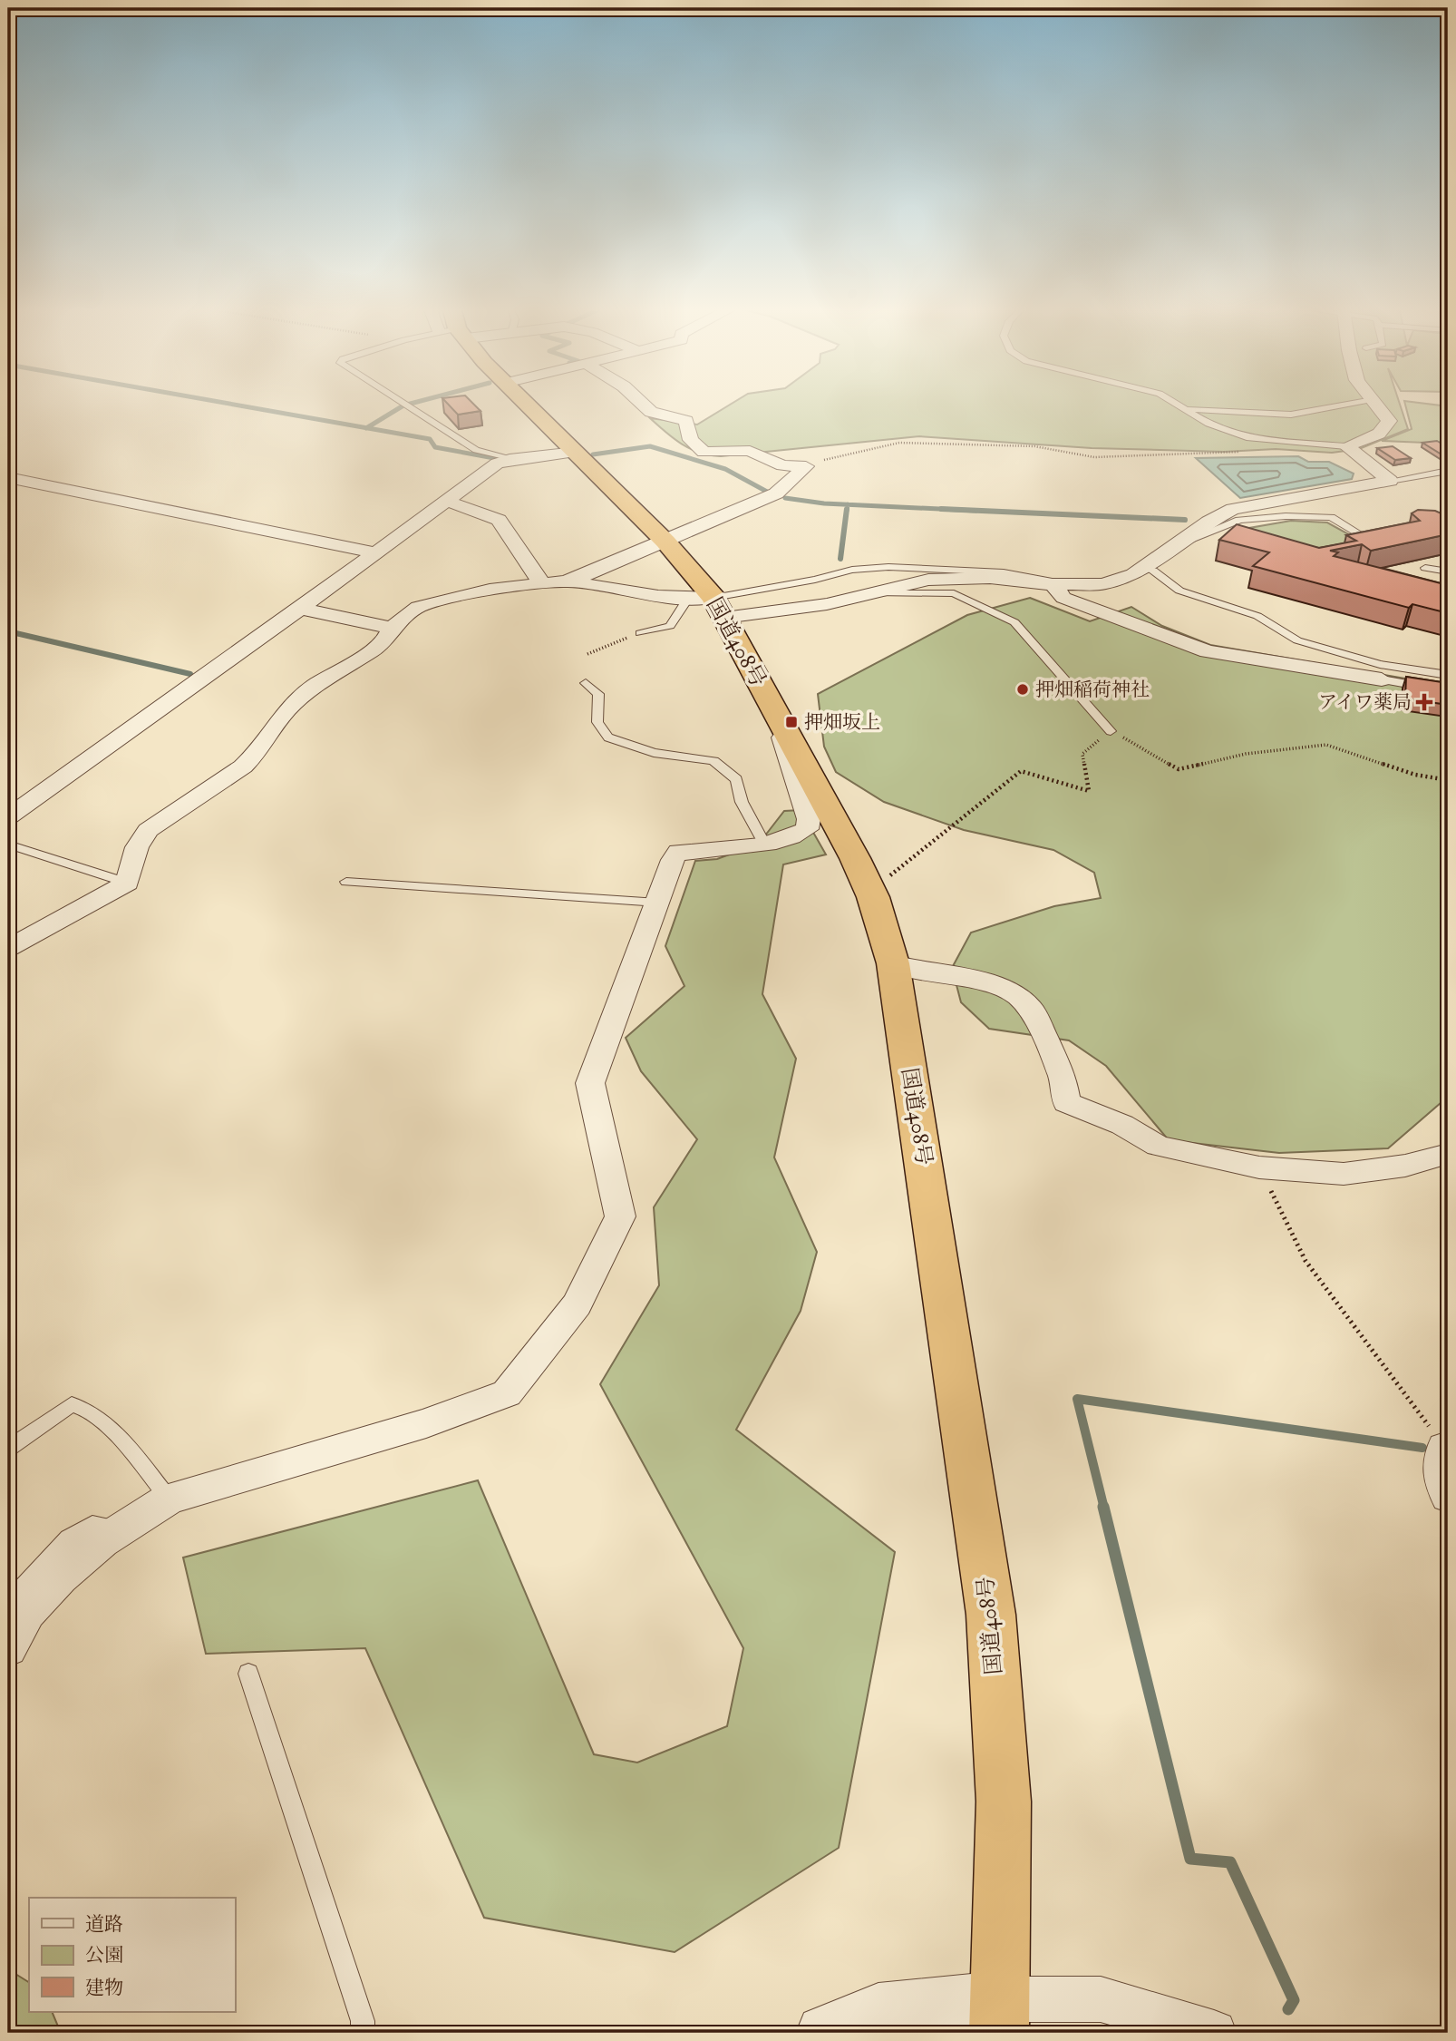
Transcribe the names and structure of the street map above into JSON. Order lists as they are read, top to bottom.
{
  "streets": {
    "highway": ["国道408号"]
  },
  "places": {
    "other": ["押畑稲荷神社"],
    "health": ["アイワ薬局"],
    "transit": ["押畑坂上"]
  },
  "legend": ["道路", "公園", "建物"]
}
